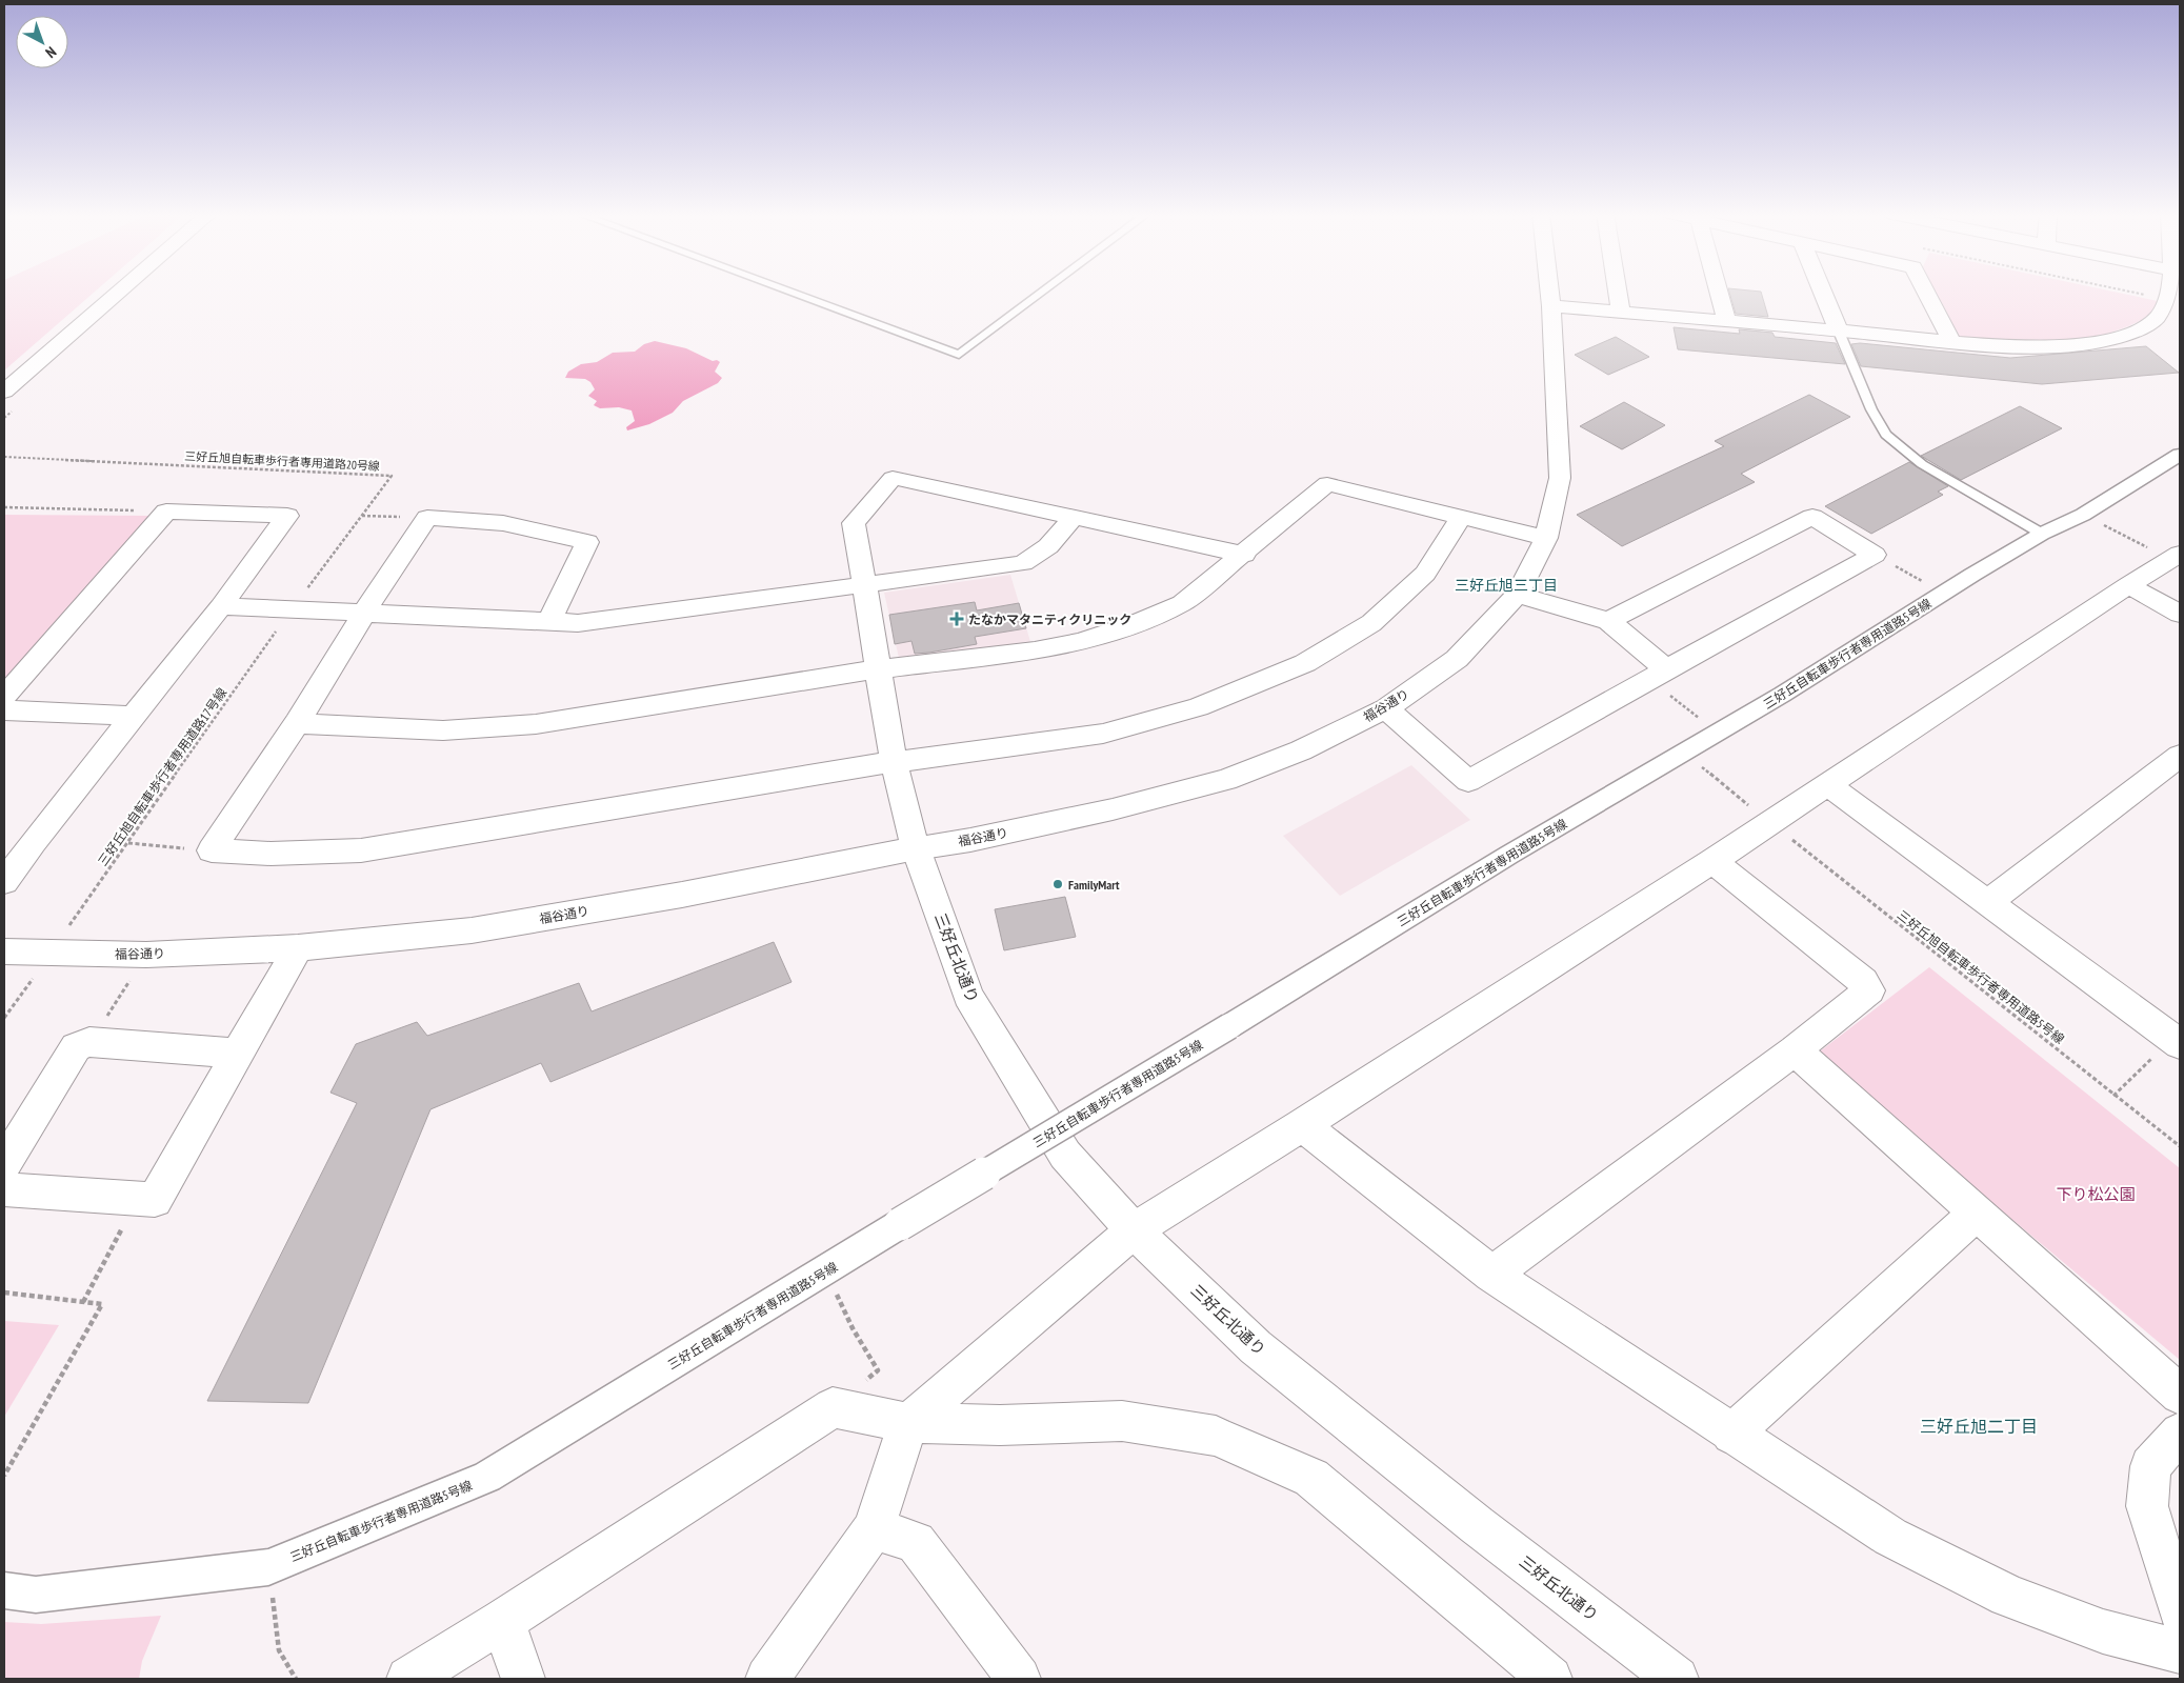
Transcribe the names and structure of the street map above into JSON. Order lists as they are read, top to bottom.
{
  "streets": {
    "street": ["三好丘自転車歩行者専用道路5号線", "福谷通り", "三好丘北通り"],
    "path": ["三好丘旭自転車歩行者専用道路20号線", "三好丘旭自転車歩行者専用道路17号線", "三好丘旭自転車歩行者専用道路5号線"]
  },
  "crossings": [
    ["三好丘旭自転車歩行者専用道路20号線", "三好丘旭自転車歩行者専用道路17号線"],
    ["三好丘自転車歩行者専用道路5号線", "三好丘旭自転車歩行者専用道路5号線"],
    ["福谷通り", "三好丘旭自転車歩行者専用道路17号線"],
    ["福谷通り", "三好丘北通り"]
  ],
  "districts": ["三好丘旭三丁目", "三好丘旭二丁目"],
  "parks": ["下り松公園"],
  "places": {
    "health": ["たなかマタニティクリニック"],
    "other": ["FamilyMart"]
  },
  "north": "bottom right"
}
